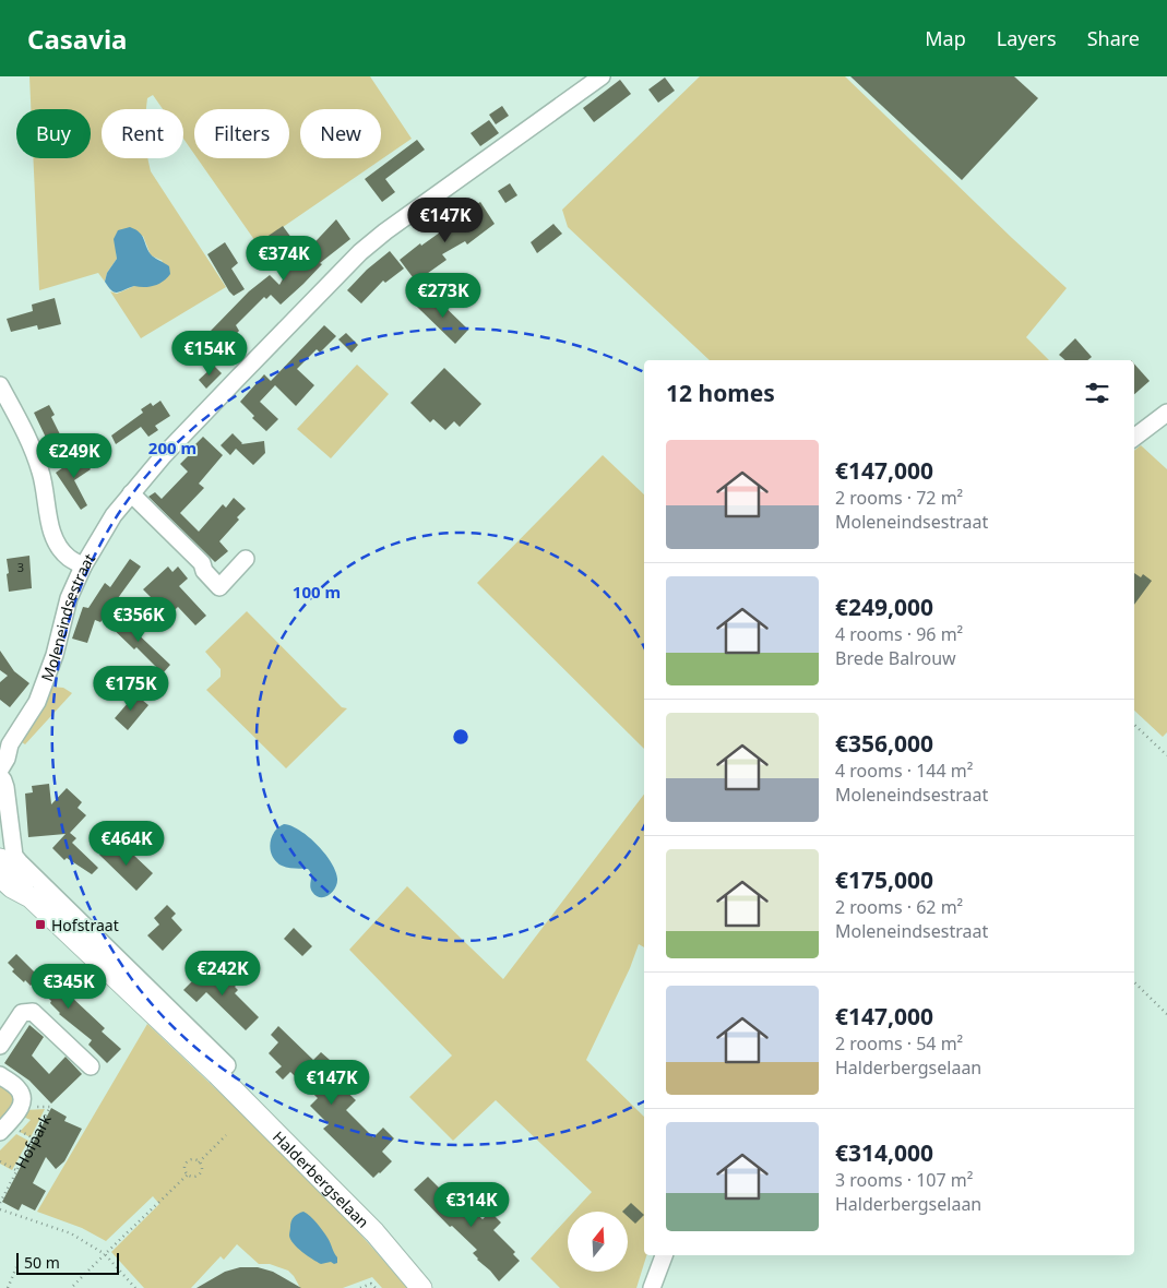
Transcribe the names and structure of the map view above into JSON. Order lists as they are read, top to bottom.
{
  "streets": {
    "main road": ["Halderbergselaan"],
    "street": ["Moleneindsestraat", "Hofpark"]
  },
  "places": {
    "transit": ["Hofstraat"]
  },
  "house_numbers": ["3"],
  "scale_bar": "50 m",
  "north": "top",
  "page": {
    "header": "Casavia",
    "nav": ["Map", "Layers", "Share"],
    "chip": [
      "Buy",
      "Rent",
      "Filters",
      "New"
    ],
    "price": [
      "€147K",
      "€374K",
      "€273K",
      "€154K",
      "€249K",
      "€356K",
      "€175K",
      "€464K",
      "€242K",
      "€345K",
      "€147K",
      "€314K"
    ],
    "heading": "12 homes",
    "list": [
      {
        "name": "€147,000",
        "note": "2 rooms · 72 m² · Moleneindsestraat"
      },
      {
        "name": "€249,000",
        "note": "4 rooms · 96 m² · Brede Balrouw"
      },
      {
        "name": "€356,000",
        "note": "4 rooms · 144 m² · Moleneindsestraat"
      },
      {
        "name": "€175,000",
        "note": "2 rooms · 62 m² · Moleneindsestraat"
      },
      {
        "name": "€147,000",
        "note": "2 rooms · 54 m² · Halderbergselaan"
      },
      {
        "name": "€314,000",
        "note": "3 rooms · 107 m² · Halderbergselaan"
      }
    ],
    "scale": "50 m"
  },
  "rings": ["200 m", "100 m"]
}
